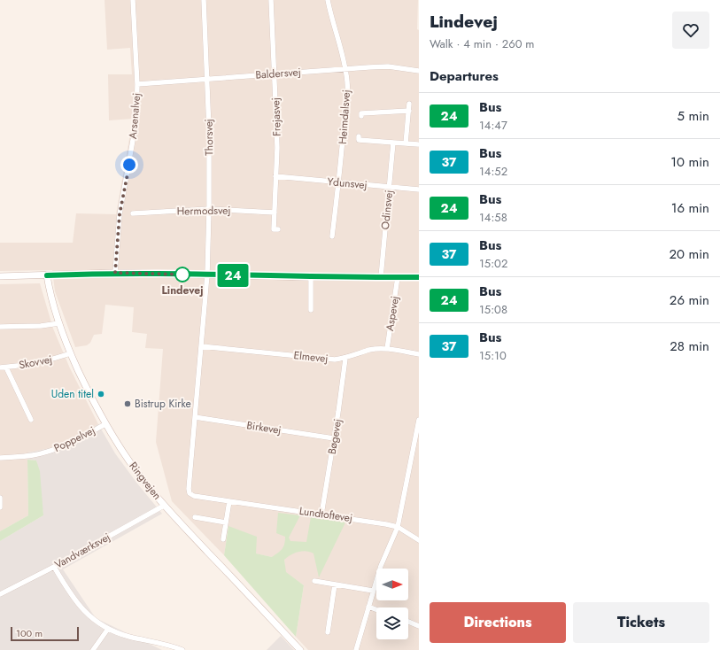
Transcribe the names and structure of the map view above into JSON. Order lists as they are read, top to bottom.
{
  "streets": {
    "main road": ["Ringvejen"],
    "street": [
      "Baldersvej",
      "Arsenalvej",
      "Frejasvej",
      "Heimdalsvej",
      "Thorsvej",
      "Ydunsvej",
      "Odinsvej",
      "Hermodsvej",
      "Aspevej",
      "Elmevej",
      "Skovvej",
      "Birkevej",
      "Bøgevej",
      "Poppelvej",
      "Lundtoftevej",
      "Vandværksvej"
    ]
  },
  "crossings": [
    ["Baldersvej", "Arsenalvej"],
    ["Baldersvej", "Frejasvej"],
    ["Baldersvej", "Heimdalsvej"],
    ["Baldersvej", "Thorsvej"],
    ["Frejasvej", "Ydunsvej"],
    ["Frejasvej", "Hermodsvej"],
    ["Heimdalsvej", "Ydunsvej"],
    ["Thorsvej", "Hermodsvej"],
    ["Ydunsvej", "Odinsvej"],
    ["Aspevej", "Elmevej"],
    ["Elmevej", "Bøgevej"],
    ["Skovvej", "Ringvejen"],
    ["Birkevej", "Bøgevej"],
    ["Birkevej", "Lundtoftevej"],
    ["Bøgevej", "Lundtoftevej"],
    ["Poppelvej", "Ringvejen"],
    ["Ringvejen", "Vandværksvej"]
  ],
  "places": ["Lindevej", "Uden titel", "Bistrup Kirke"],
  "lines": ["bus line 24"],
  "scale_bar": "100 m",
  "north": "right",
  "page": {
    "on_map": "24",
    "heading": [
      ["Lindevej", "Walk · 4 min · 260 m"],
      "Departures"
    ],
    "list": [
      {
        "mark": "24",
        "name": "Bus",
        "note": "14:47",
        "value": "5 min"
      },
      {
        "mark": "37",
        "name": "Bus",
        "note": "14:52",
        "value": "10 min"
      },
      {
        "mark": "24",
        "name": "Bus",
        "note": "14:58",
        "value": "16 min"
      },
      {
        "mark": "37",
        "name": "Bus",
        "note": "15:02",
        "value": "20 min"
      },
      {
        "mark": "24",
        "name": "Bus",
        "note": "15:08",
        "value": "26 min"
      },
      {
        "mark": "37",
        "name": "Bus",
        "note": "15:10",
        "value": "28 min"
      }
    ],
    "buttons": ["Directions", "Tickets"],
    "scale": "100 m"
  }
}
